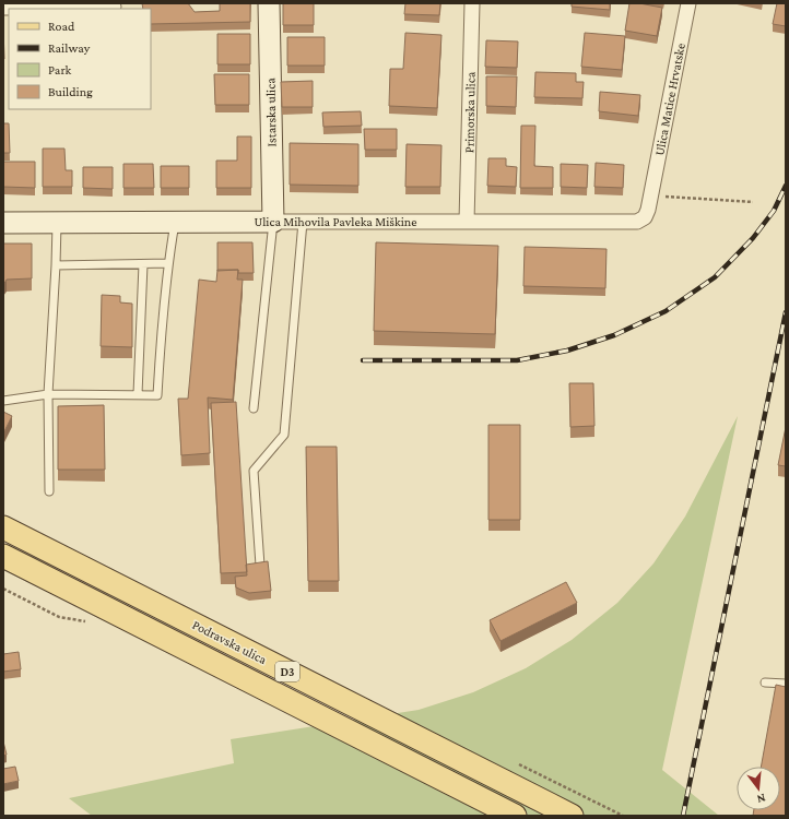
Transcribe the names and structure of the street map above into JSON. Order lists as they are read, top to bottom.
{
  "streets": {
    "main road": ["Podravska ulica", "D3"],
    "street": [
      "Ulica Matice Hrvatske",
      "Istarska ulica",
      "Primorska ulica",
      "Ulica Mihovila Pavleka Miškine"
    ]
  },
  "crossings": [
    ["Ulica Matice Hrvatske", "Ulica Mihovila Pavleka Miškine"],
    ["Istarska ulica", "Ulica Mihovila Pavleka Miškine"],
    ["Primorska ulica", "Ulica Mihovila Pavleka Miškine"]
  ],
  "legend": [
    "Road",
    "Railway",
    "Park",
    "Building"
  ],
  "north": "bottom"
}
